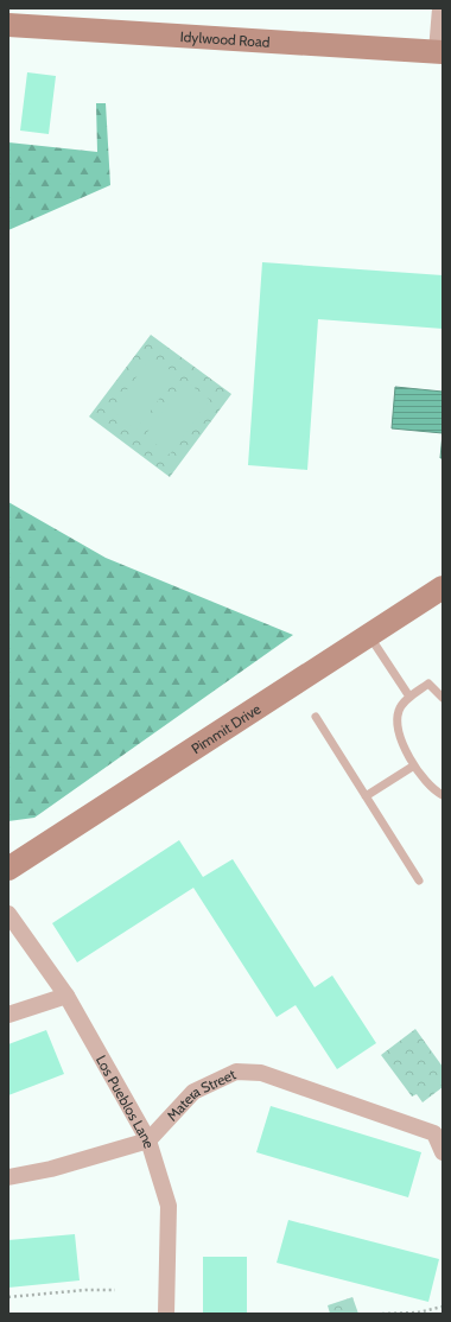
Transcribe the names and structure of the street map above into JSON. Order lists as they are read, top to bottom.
{
  "streets": {
    "street": [
      "Idylwood Road",
      "Pimmit Drive",
      "Matera Street",
      "Los Pueblos Lane"
    ]
  },
  "crossings": [
    ["Matera Street", "Los Pueblos Lane"]
  ]
}
